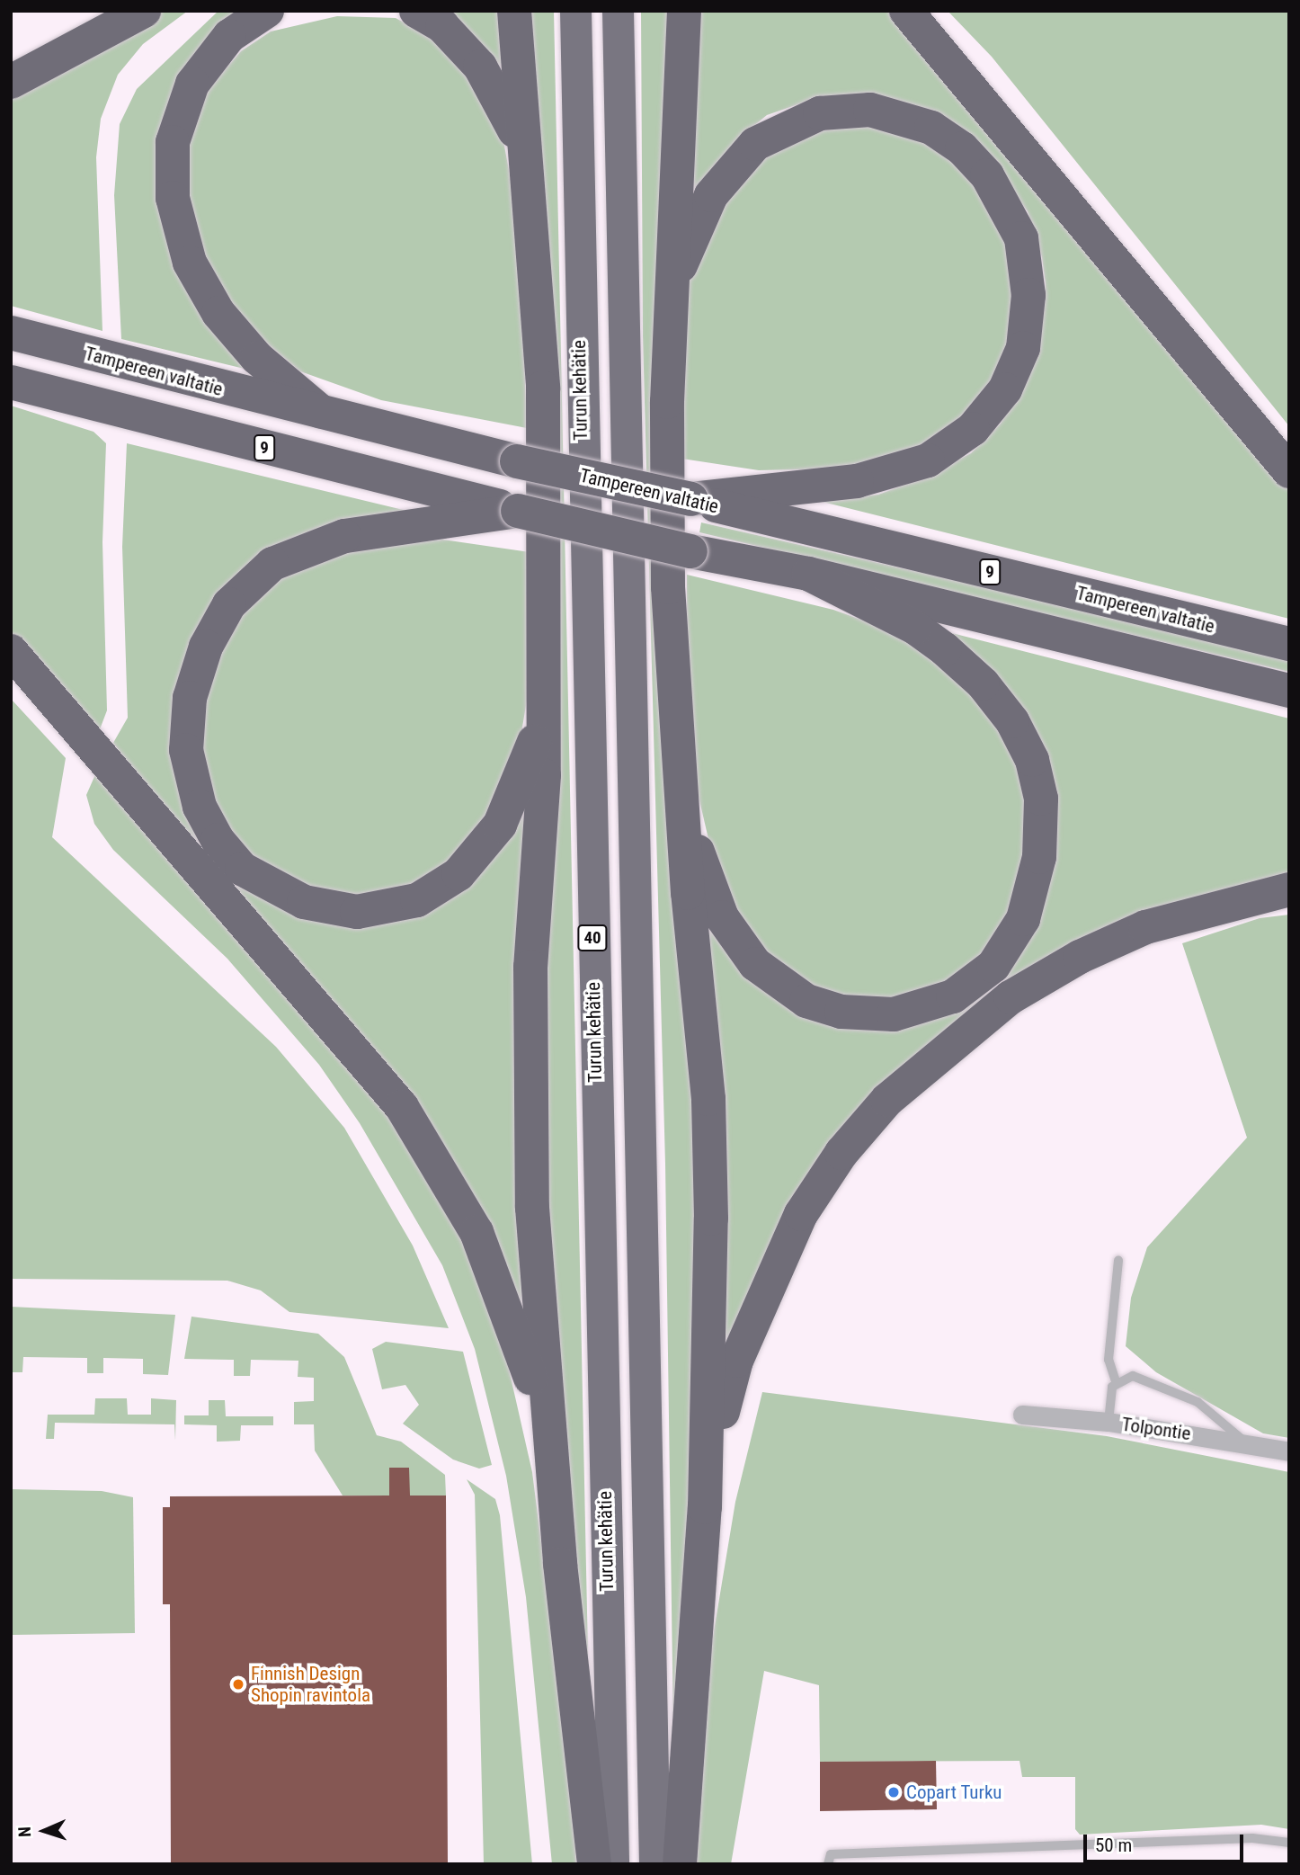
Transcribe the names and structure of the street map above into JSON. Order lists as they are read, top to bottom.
{
  "streets": {
    "highway": [
      "Tampereen valtatie",
      "Turun kehätie",
      "9",
      "40"
    ],
    "street": ["Tolpontie"]
  },
  "places": ["Finnish Design Shopin ravintola", "Copart Turku"],
  "scale_bar": "50 m",
  "north": "left"
}
